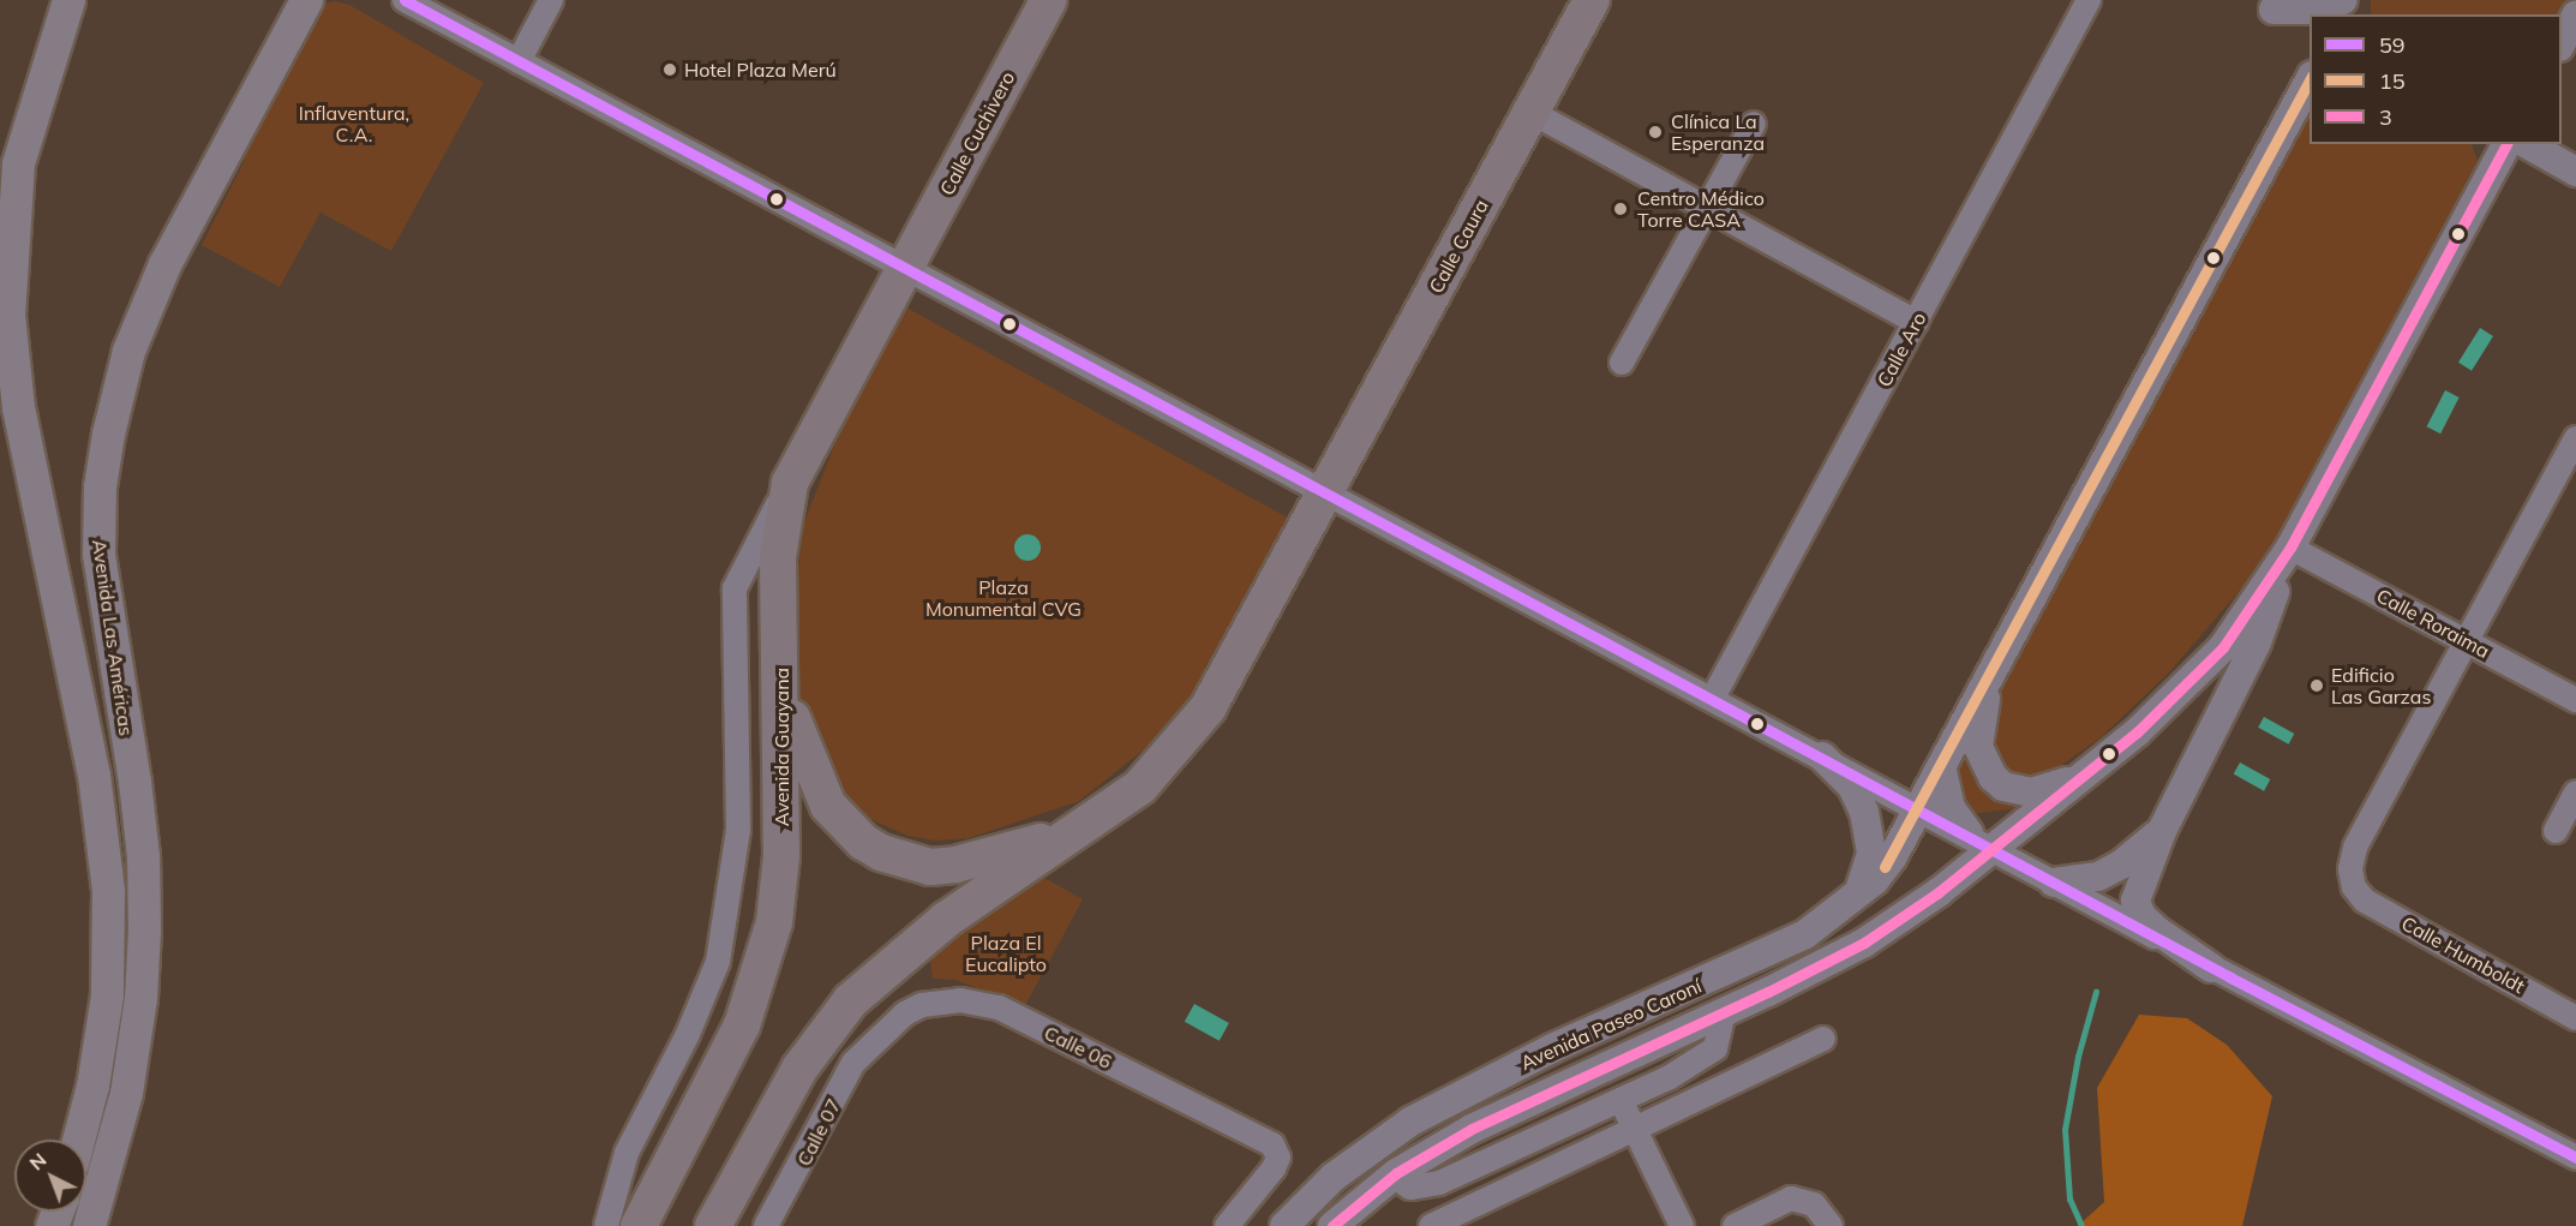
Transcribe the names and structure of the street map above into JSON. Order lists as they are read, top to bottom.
{
  "streets": {
    "main road": [
      "Calle Cuchivero",
      "Calle Caura",
      "Avenida Las Américas",
      "Avenida Guayana"
    ],
    "street": [
      "Calle Aro",
      "Calle Roraima",
      "Calle Humboldt",
      "Avenida Paseo Caroní",
      "Calle 06",
      "Calle 07"
    ]
  },
  "crossings": [
    ["Calle Cuchivero", "Avenida Guayana"],
    ["Calle Roraima", "Calle Humboldt"],
    ["Calle Roraima", "Avenida Paseo Caroní"],
    ["Calle 06", "Calle 07"]
  ],
  "parks": ["Inflaventura, C.A.", "Plaza Monumental CVG", "Plaza El Eucalipto"],
  "places": [
    "Hotel Plaza Merú",
    "Clínica La Esperanza",
    "Centro Médico Torre CASA",
    "Edificio Las Garzas"
  ],
  "lines": ["transit line 59", "transit line 15", "transit line 3"],
  "legend": ["59", "15", "3"],
  "north": "top left"
}
